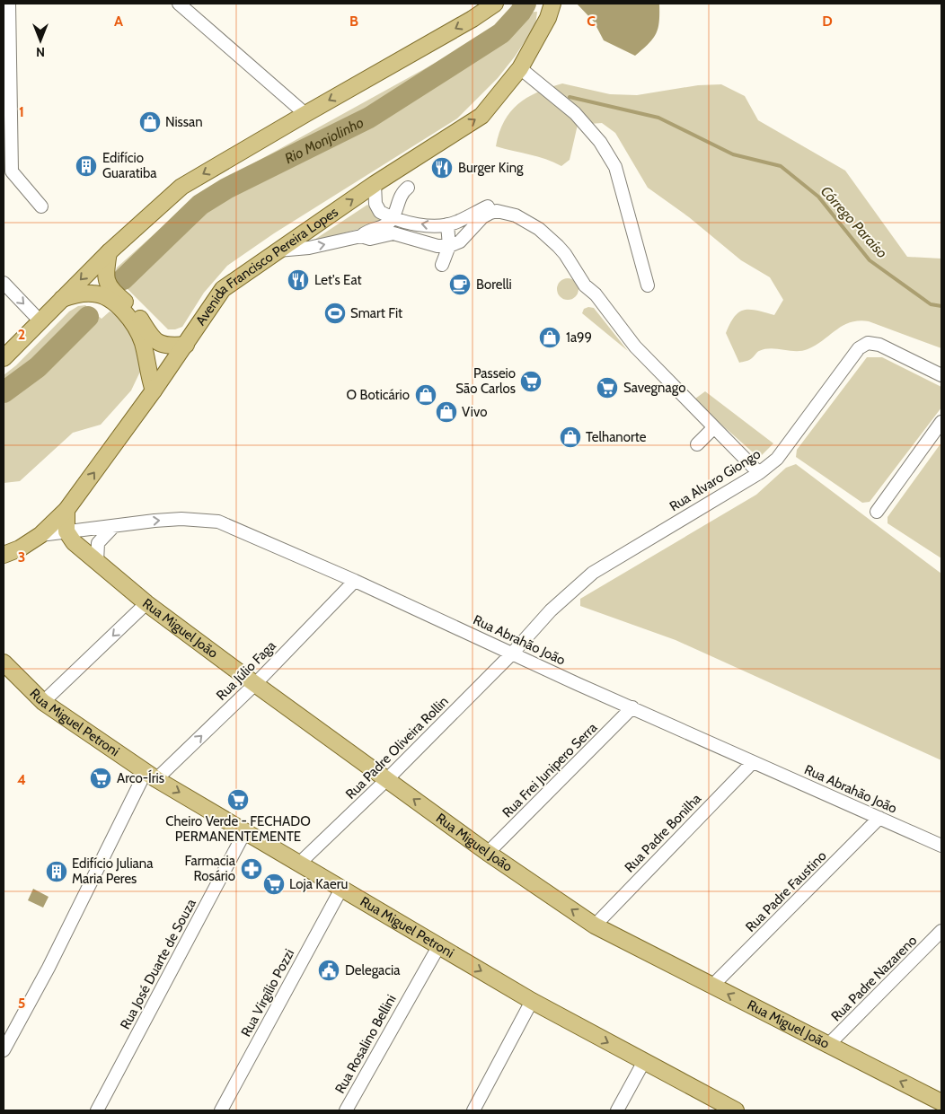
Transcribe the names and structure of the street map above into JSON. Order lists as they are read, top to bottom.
{
  "streets": {
    "main road": ["Avenida Francisco Pereira Lopes", "Rua Miguel João", "Rua Miguel Petroni"],
    "street": [
      "Rua Alvaro Giongo",
      "Rua Abrahão João",
      "Rua Júlio Faga",
      "Rua Padre Oliveira Rollin",
      "Rua Frei Junipero Serra",
      "Rua Padre Bonilha",
      "Rua Padre Faustino",
      "Rua José Duarte de Souza",
      "Rua Padre Nazareno",
      "Rua Virgílio Pozzi",
      "Rua Rosalino Bellini"
    ]
  },
  "crossings": [
    ["Avenida Francisco Pereira Lopes", "Rua Abrahão João"],
    ["Rua Alvaro Giongo", "Rua Abrahão João"],
    ["Rua Alvaro Giongo", "Rua Padre Oliveira Rollin"],
    ["Rua Miguel João", "Rua Abrahão João"],
    ["Rua Miguel João", "Rua Júlio Faga"],
    ["Rua Miguel João", "Rua Padre Oliveira Rollin"],
    ["Rua Miguel João", "Rua Frei Junipero Serra"],
    ["Rua Miguel João", "Rua Padre Bonilha"],
    ["Rua Miguel João", "Rua Padre Faustino"],
    ["Rua Miguel João", "Rua Padre Nazareno"],
    ["Rua Abrahão João", "Rua Júlio Faga"],
    ["Rua Abrahão João", "Rua Padre Oliveira Rollin"],
    ["Rua Abrahão João", "Rua Frei Junipero Serra"],
    ["Rua Abrahão João", "Rua Padre Bonilha"],
    ["Rua Abrahão João", "Rua Padre Faustino"],
    ["Rua Júlio Faga", "Rua Miguel Petroni"],
    ["Rua Miguel Petroni", "Rua Padre Oliveira Rollin"],
    ["Rua Miguel Petroni", "Rua José Duarte de Souza"],
    ["Rua Miguel Petroni", "Rua Virgílio Pozzi"],
    ["Rua Miguel Petroni", "Rua Rosalino Bellini"]
  ],
  "one_way": ["Rua Miguel João", "Rua Miguel Petroni"],
  "water": ["Rio Monjolinho", "Córrego Paraíso"],
  "places": {
    "shop": [
      "Nissan",
      "1a99",
      "O Boticário",
      "Vivo",
      "Telhanorte"
    ],
    "building": ["Edifício Guaratiba", "Edifício Juliana Maria Peres"],
    "restaurant": ["Burger King", "Let's Eat"],
    "cafe": ["Borelli"],
    "sports": ["Smart Fit"],
    "supermarket": [
      "Passeio São Carlos",
      "Savegnago",
      "Arco-Íris",
      "Cheiro Verde - FECHADO PERMANENTEMENTE",
      "Loja Kaeru"
    ],
    "pharmacy": ["Farmacia Rosário"],
    "public building": ["Delegacia"]
  },
  "north": "bottom",
  "grid": {
    "columns": [
      "A",
      "B",
      "C",
      "D"
    ],
    "rows": [
      "1",
      "2",
      "3",
      "4",
      "5"
    ]
  }
}
